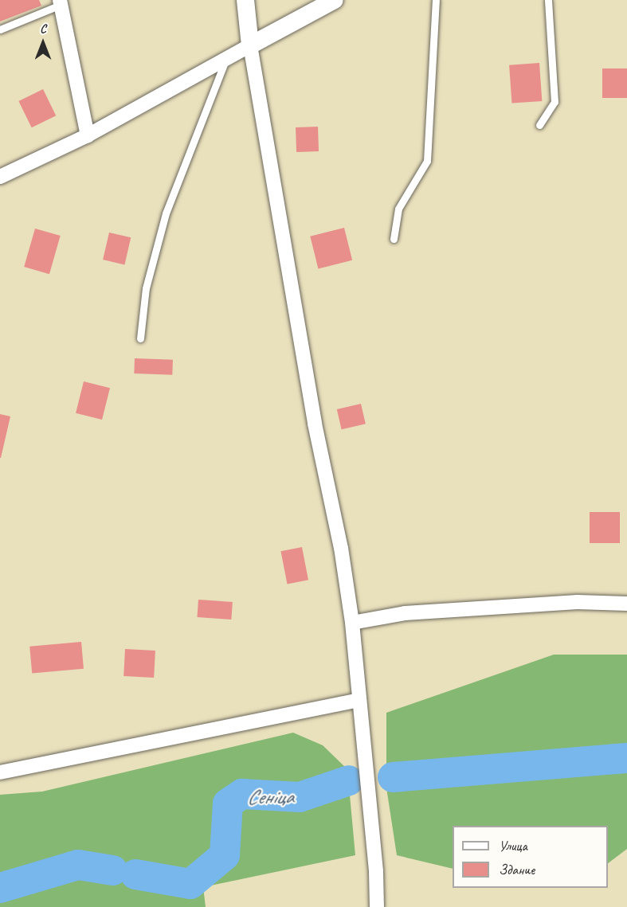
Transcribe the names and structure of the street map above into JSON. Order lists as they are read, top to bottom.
{
  "water": ["Сеніца"],
  "legend": ["Улица", "Здание"],
  "north": "top"
}
